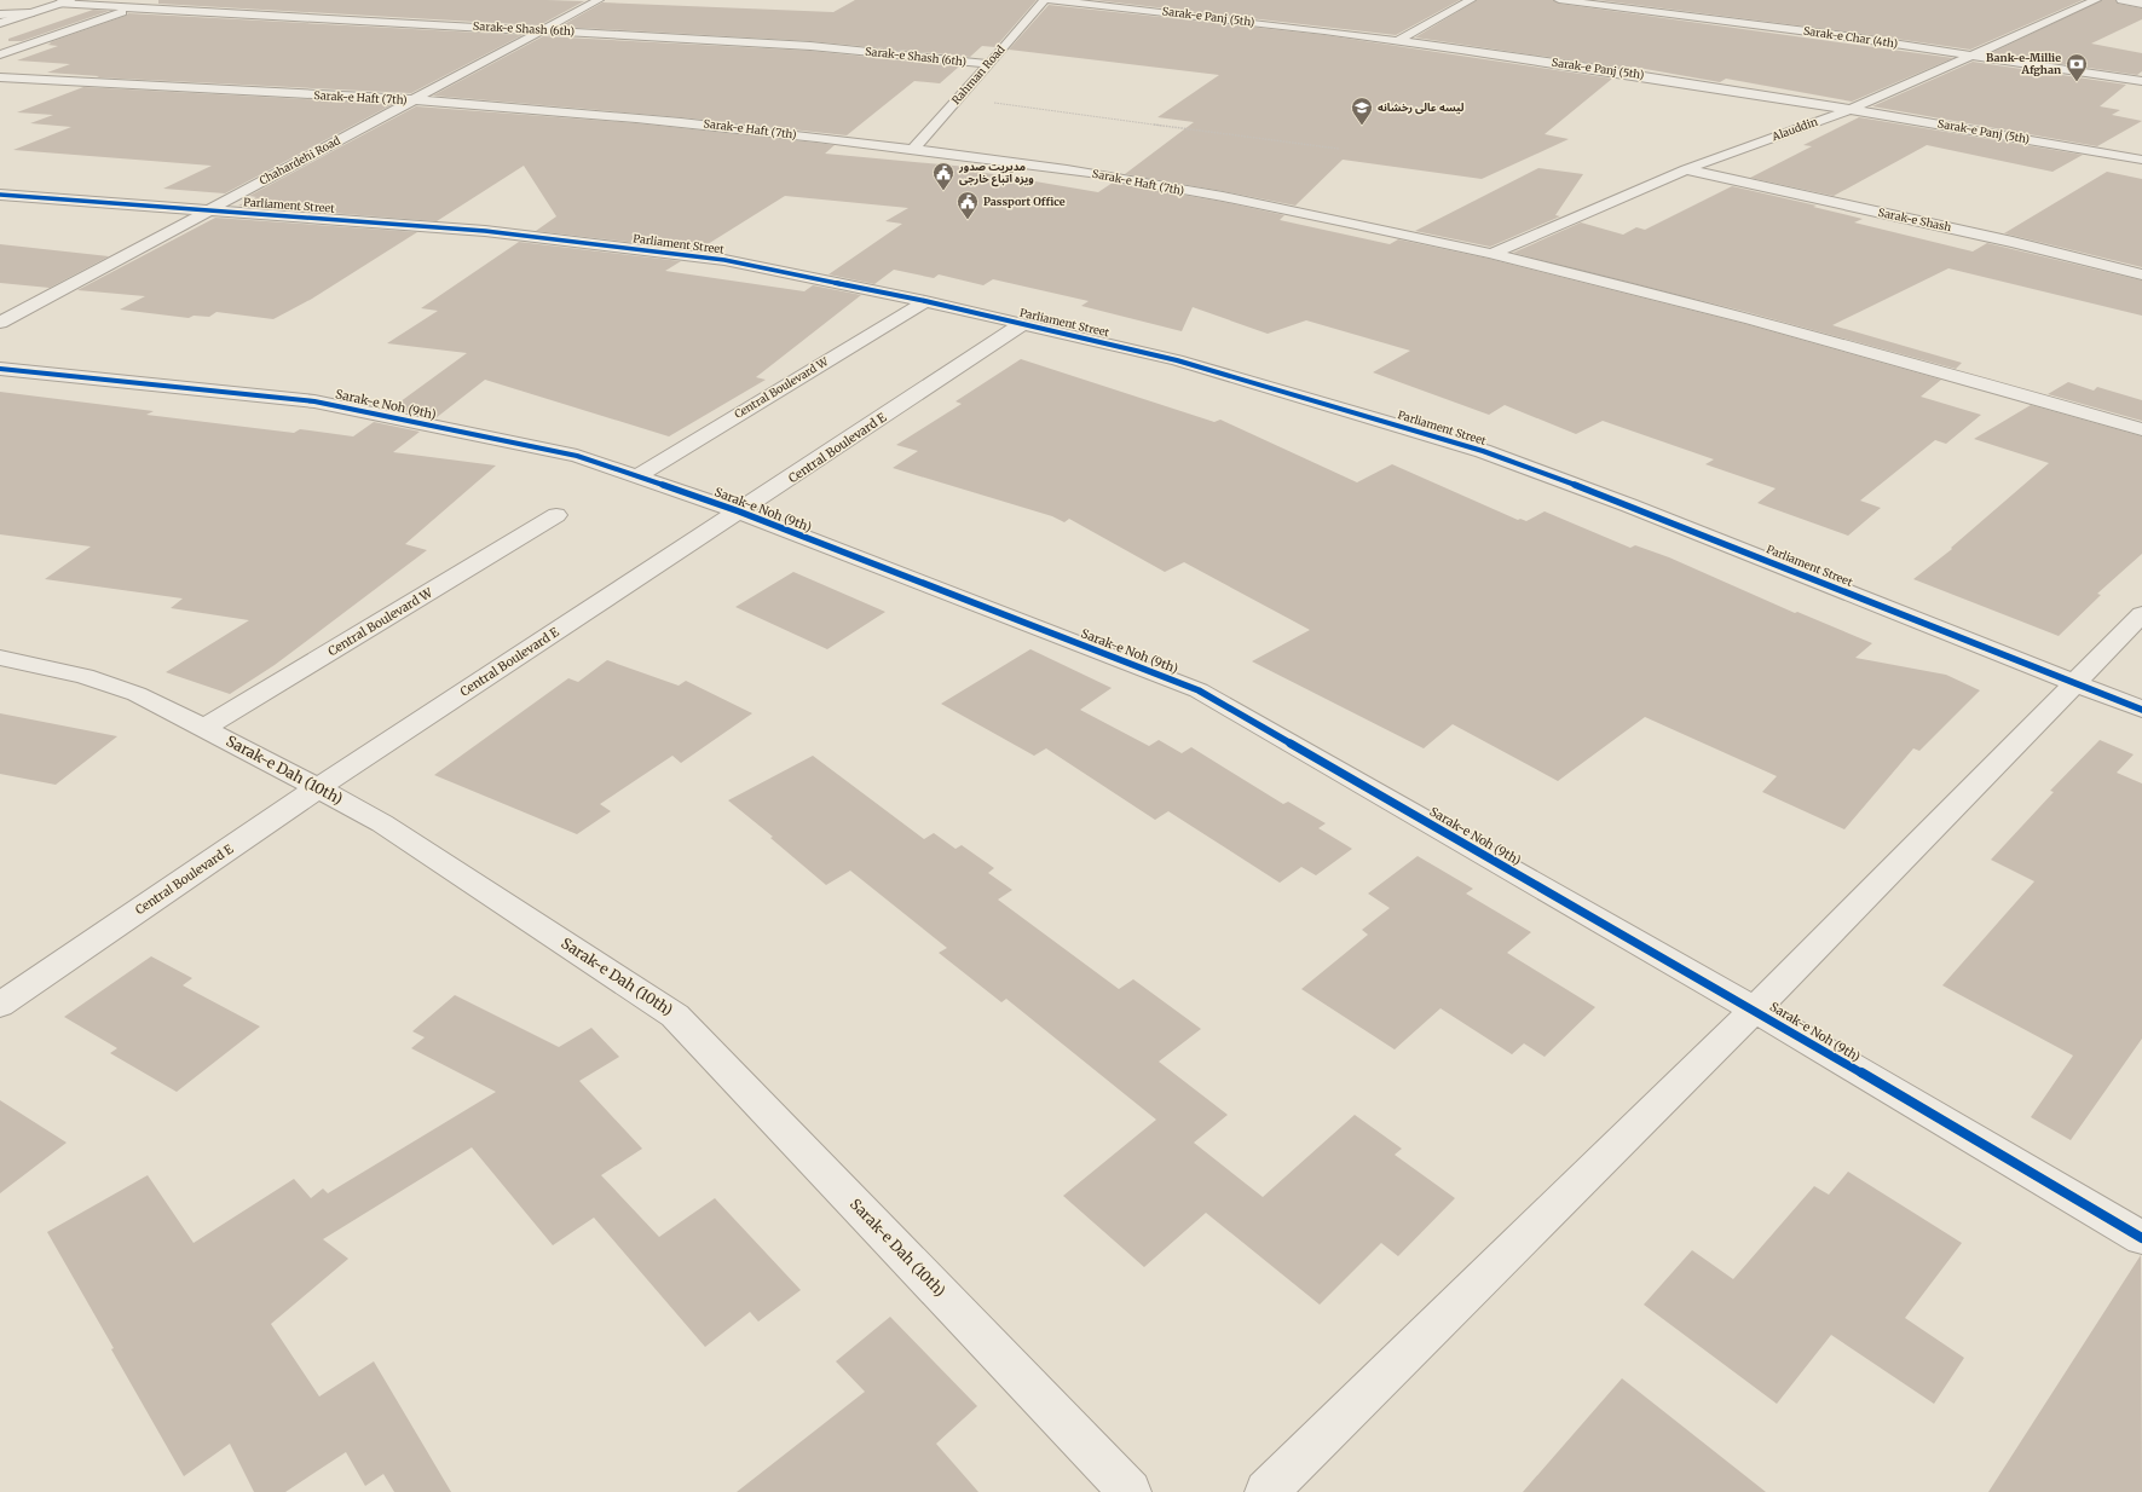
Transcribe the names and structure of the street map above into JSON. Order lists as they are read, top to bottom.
{
  "streets": {
    "street": [
      "Sarak-e Panj (5th)",
      "Sarak-e Shash (6th)",
      "Sarak-e Char (4th)",
      "Rahman Road",
      "Sarak-e Haft (7th)",
      "Alauddin",
      "Chahardehi Road",
      "Parliament Street",
      "Sarak-e Shash",
      "Central Boulevard W",
      "Sarak-e Noh (9th)",
      "Central Boulevard E",
      "Sarak-e Dah (10th)"
    ]
  },
  "crossings": [
    ["Sarak-e Panj (5th)", "Alauddin"],
    ["Sarak-e Shash (6th)", "Rahman Road"],
    ["Sarak-e Shash (6th)", "Chahardehi Road"],
    ["Sarak-e Char (4th)", "Alauddin"],
    ["Rahman Road", "Sarak-e Haft (7th)"],
    ["Sarak-e Haft (7th)", "Alauddin"],
    ["Sarak-e Haft (7th)", "Chahardehi Road"],
    ["Alauddin", "Sarak-e Shash"],
    ["Chahardehi Road", "Parliament Street"],
    ["Parliament Street", "Central Boulevard W"],
    ["Parliament Street", "Central Boulevard E"],
    ["Central Boulevard W", "Sarak-e Noh (9th)"],
    ["Central Boulevard W", "Sarak-e Dah (10th)"],
    ["Sarak-e Noh (9th)", "Central Boulevard E"],
    ["Central Boulevard E", "Sarak-e Dah (10th)"]
  ],
  "places": {
    "bank": ["Bank-e-Millie Afghan"],
    "school or university": ["لیسه عالی رخشانه"],
    "public building": ["مدیریت صدور ویزه اتباع خارجی", "Passport Office"]
  }
}
